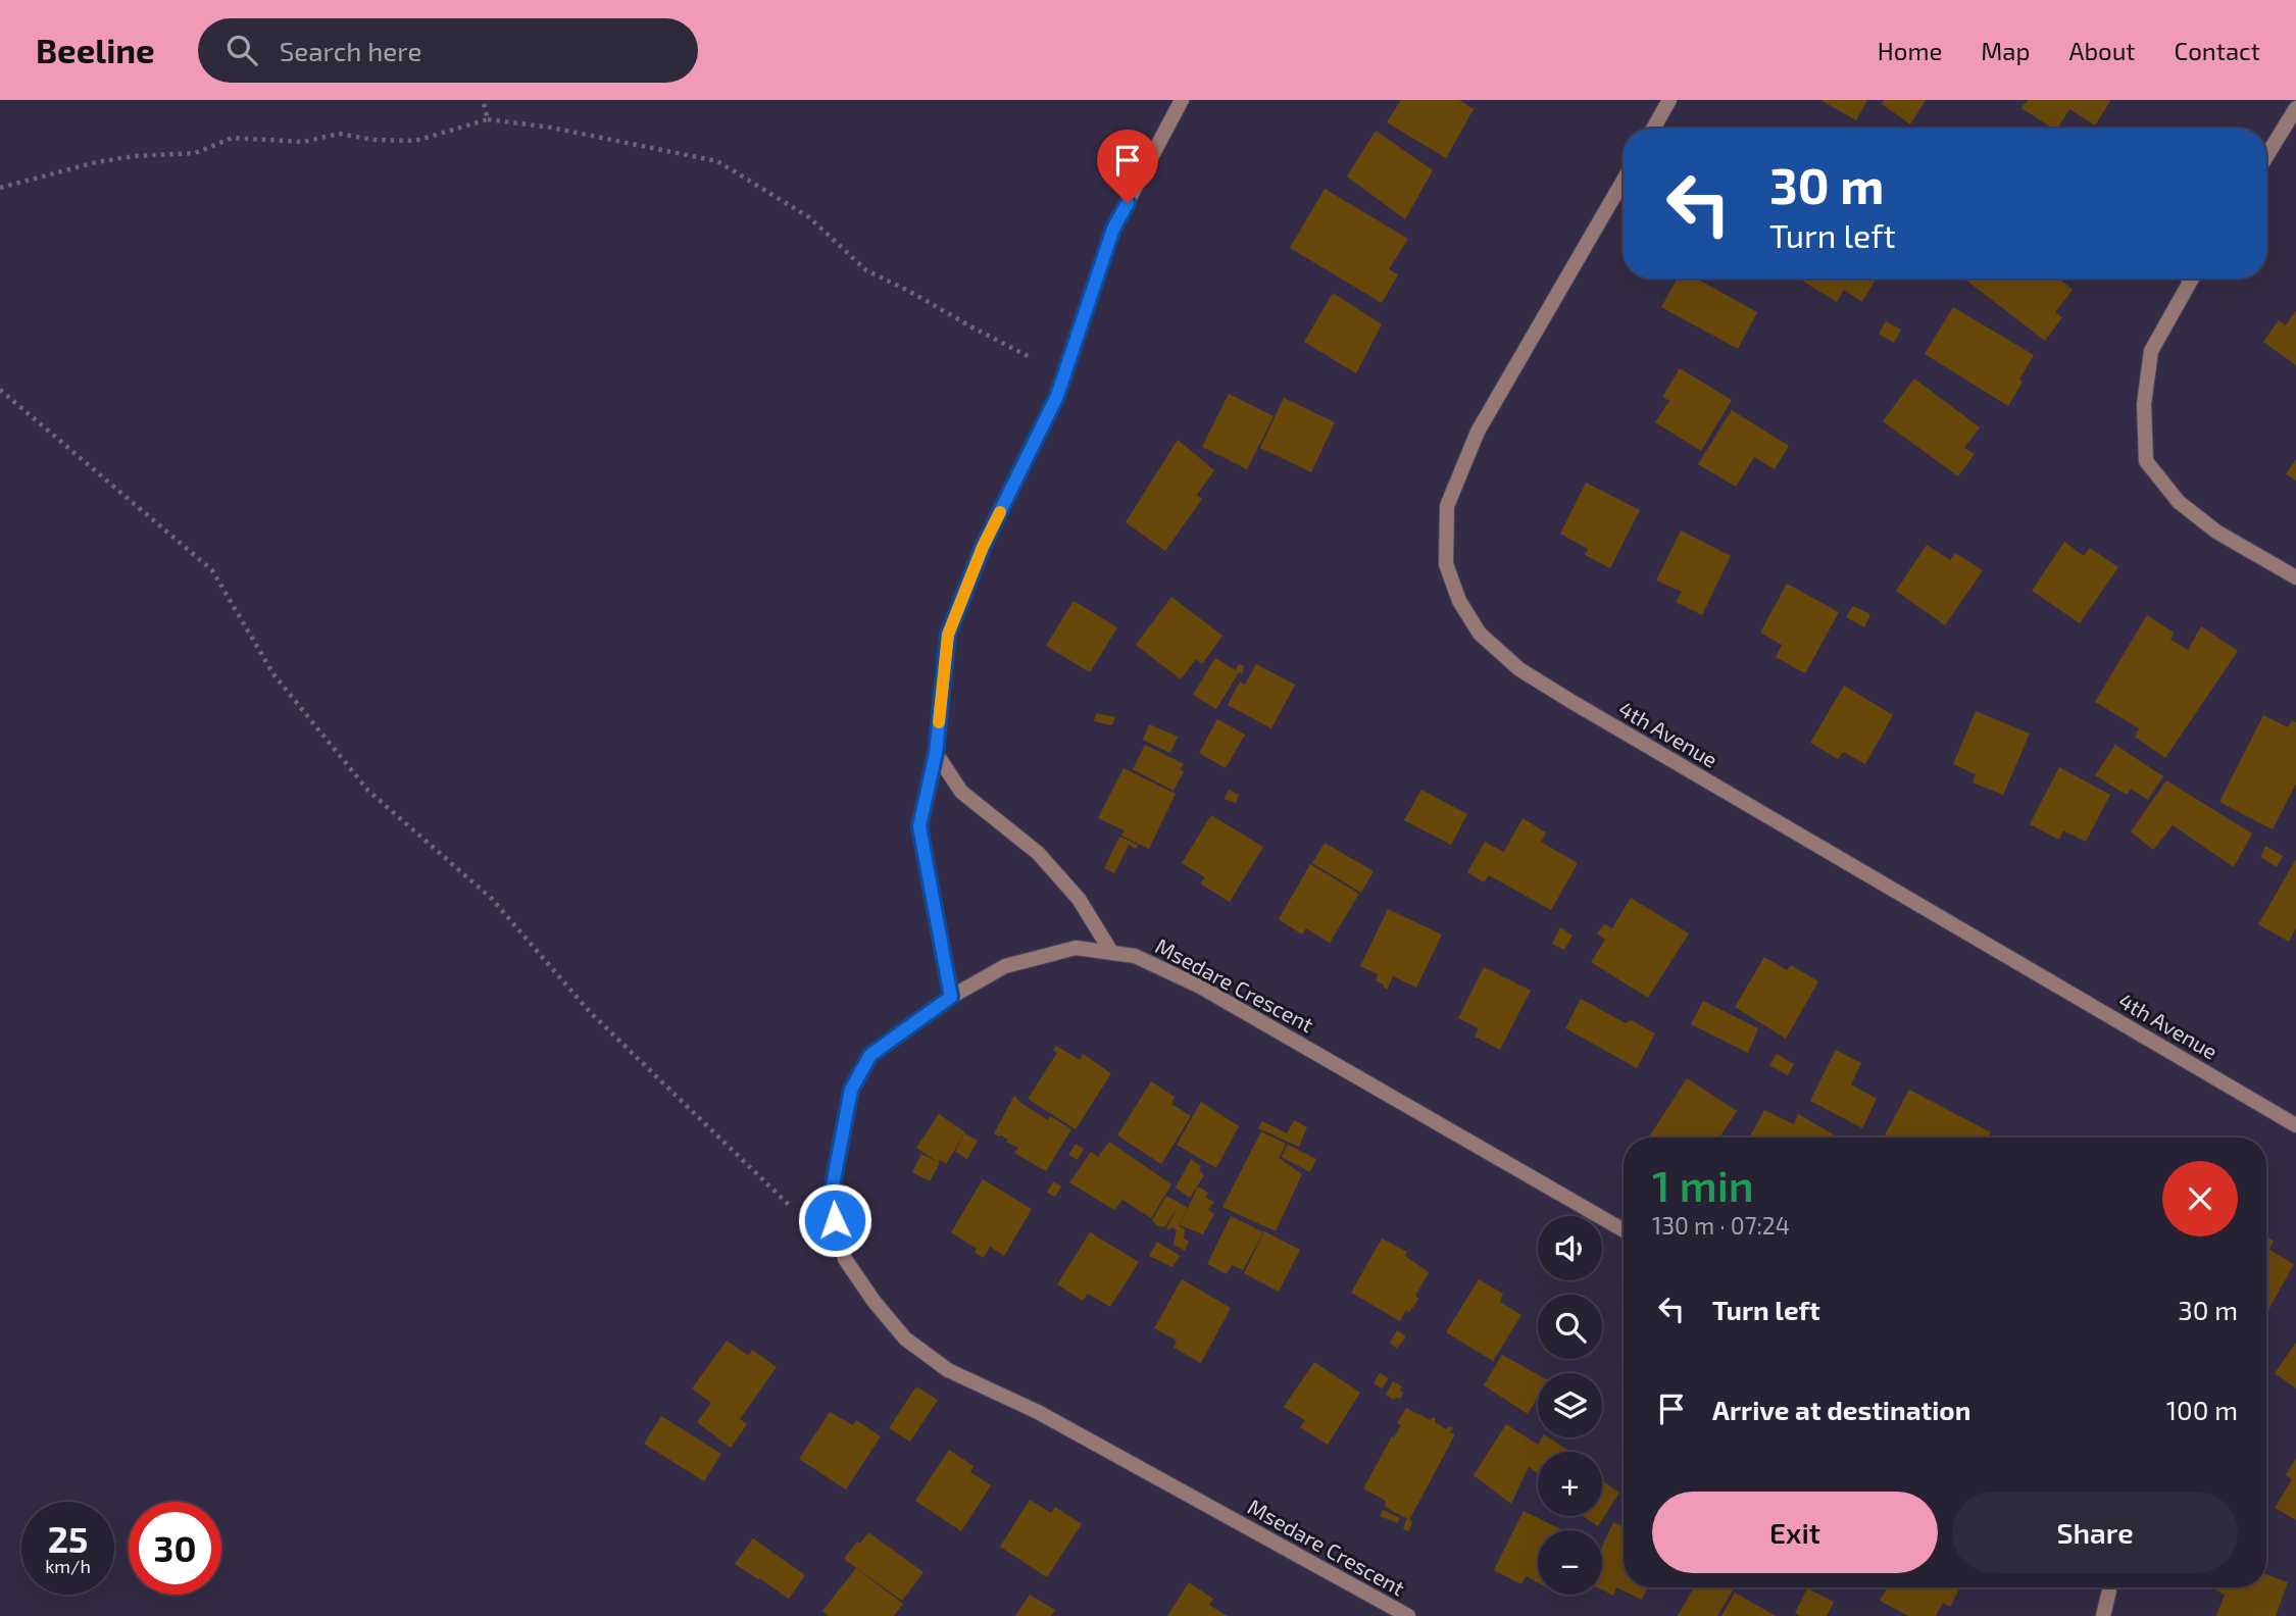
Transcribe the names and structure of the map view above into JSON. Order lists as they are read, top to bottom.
{
  "streets": {
    "street": ["4th Avenue", "Msedare Crescent"]
  },
  "page": {
    "header": "Beeline",
    "search": "Search here",
    "nav": [
      "Home",
      "Map",
      "About",
      "Contact"
    ],
    "turn": ["30 m", "Turn left"],
    "heading": ["1 min", "130 m · 07:24"],
    "map_buttons": ["+", "−"],
    "list": [
      {
        "name": "Turn left",
        "value": "30 m"
      },
      {
        "name": "Arrive at destination",
        "value": "100 m"
      }
    ],
    "buttons": ["Exit", "Share"],
    "speed": "25 km/h",
    "limit": "30"
  }
}
